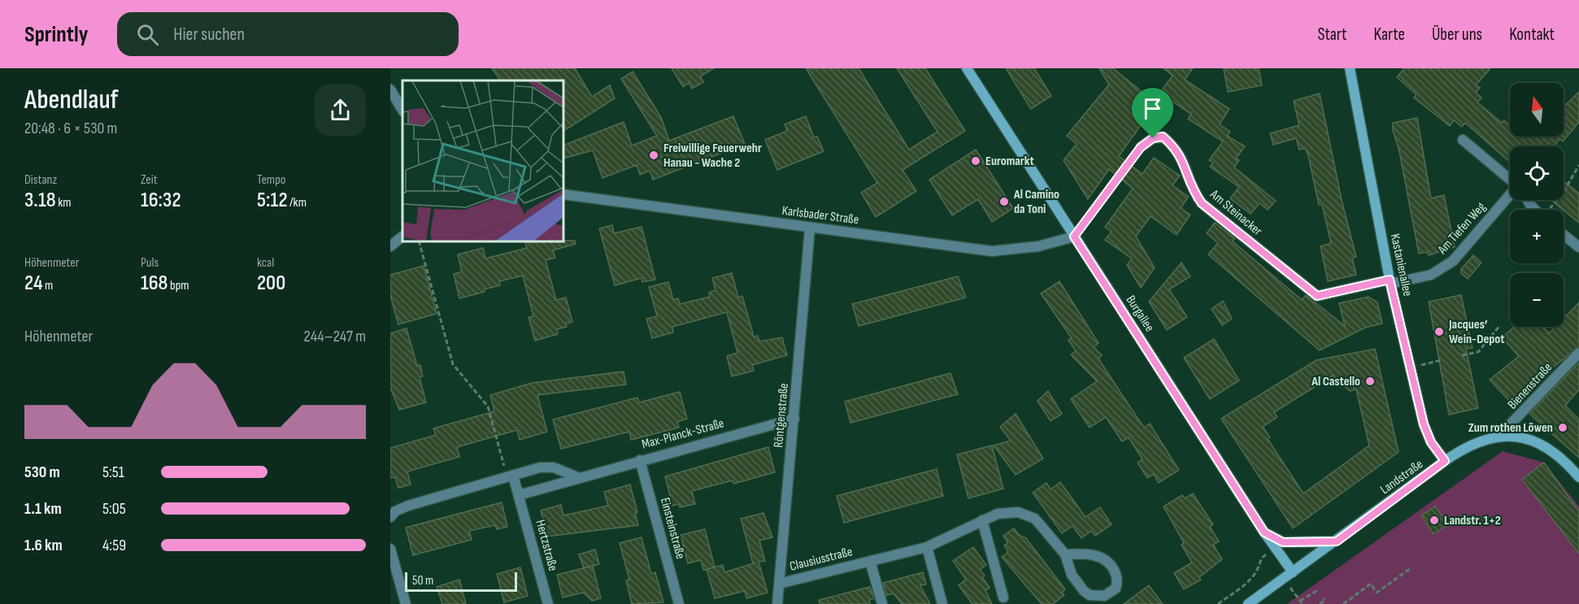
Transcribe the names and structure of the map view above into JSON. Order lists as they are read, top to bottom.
{
  "streets": {
    "street": [
      "Am Steinacker",
      "Karlsbader Straße",
      "Am Tiefen Weg",
      "Kastanienallee",
      "Burgallee",
      "Bienenstraße",
      "Röntgenstraße",
      "Max-Planck-Straße",
      "Landstraße",
      "Einsteinstraße",
      "Hertzstraße",
      "Clausiusstraße"
    ]
  },
  "crossings": [
    ["Am Steinacker", "Am Tiefen Weg"],
    ["Am Steinacker", "Kastanienallee"],
    ["Karlsbader Straße", "Burgallee"],
    ["Karlsbader Straße", "Röntgenstraße"],
    ["Am Tiefen Weg", "Kastanienallee"],
    ["Kastanienallee", "Landstraße"],
    ["Burgallee", "Landstraße"],
    ["Bienenstraße", "Landstraße"],
    ["Röntgenstraße", "Max-Planck-Straße"],
    ["Röntgenstraße", "Clausiusstraße"],
    ["Max-Planck-Straße", "Einsteinstraße"],
    ["Max-Planck-Straße", "Hertzstraße"]
  ],
  "places": [
    "Freiwillige Feuerwehr Hanau - Wache 2",
    "Euromarkt",
    "Al Camino da Toni",
    "Jacques’ Wein-Depot",
    "Al Castello",
    "Zum rothen Löwen",
    "Landstr. 1+2"
  ],
  "scale_bar": "50 m",
  "north": "top",
  "page": {
    "header": "Sprintly",
    "search": "Hier suchen",
    "nav": [
      "Start",
      "Karte",
      "Über uns",
      "Kontakt"
    ],
    "heading": ["Abendlauf", "20:48 · 6 × 530 m"],
    "map_buttons": ["+", "−"],
    "stats": [
      ["Distanz", "3.18 km"],
      ["Zeit", "16:32"],
      ["Tempo", "5:12 /km"],
      ["Höhenmeter", "24 m"],
      ["Puls", "168 bpm"],
      ["kcal", "200"]
    ],
    "chart": ["Höhenmeter", "244–247 m"],
    "list": [
      {
        "name": "530 m",
        "note": "5:51"
      },
      {
        "name": "1.1 km",
        "note": "5:05"
      },
      {
        "name": "1.6 km",
        "note": "4:59"
      }
    ],
    "scale": "50 m"
  }
}
